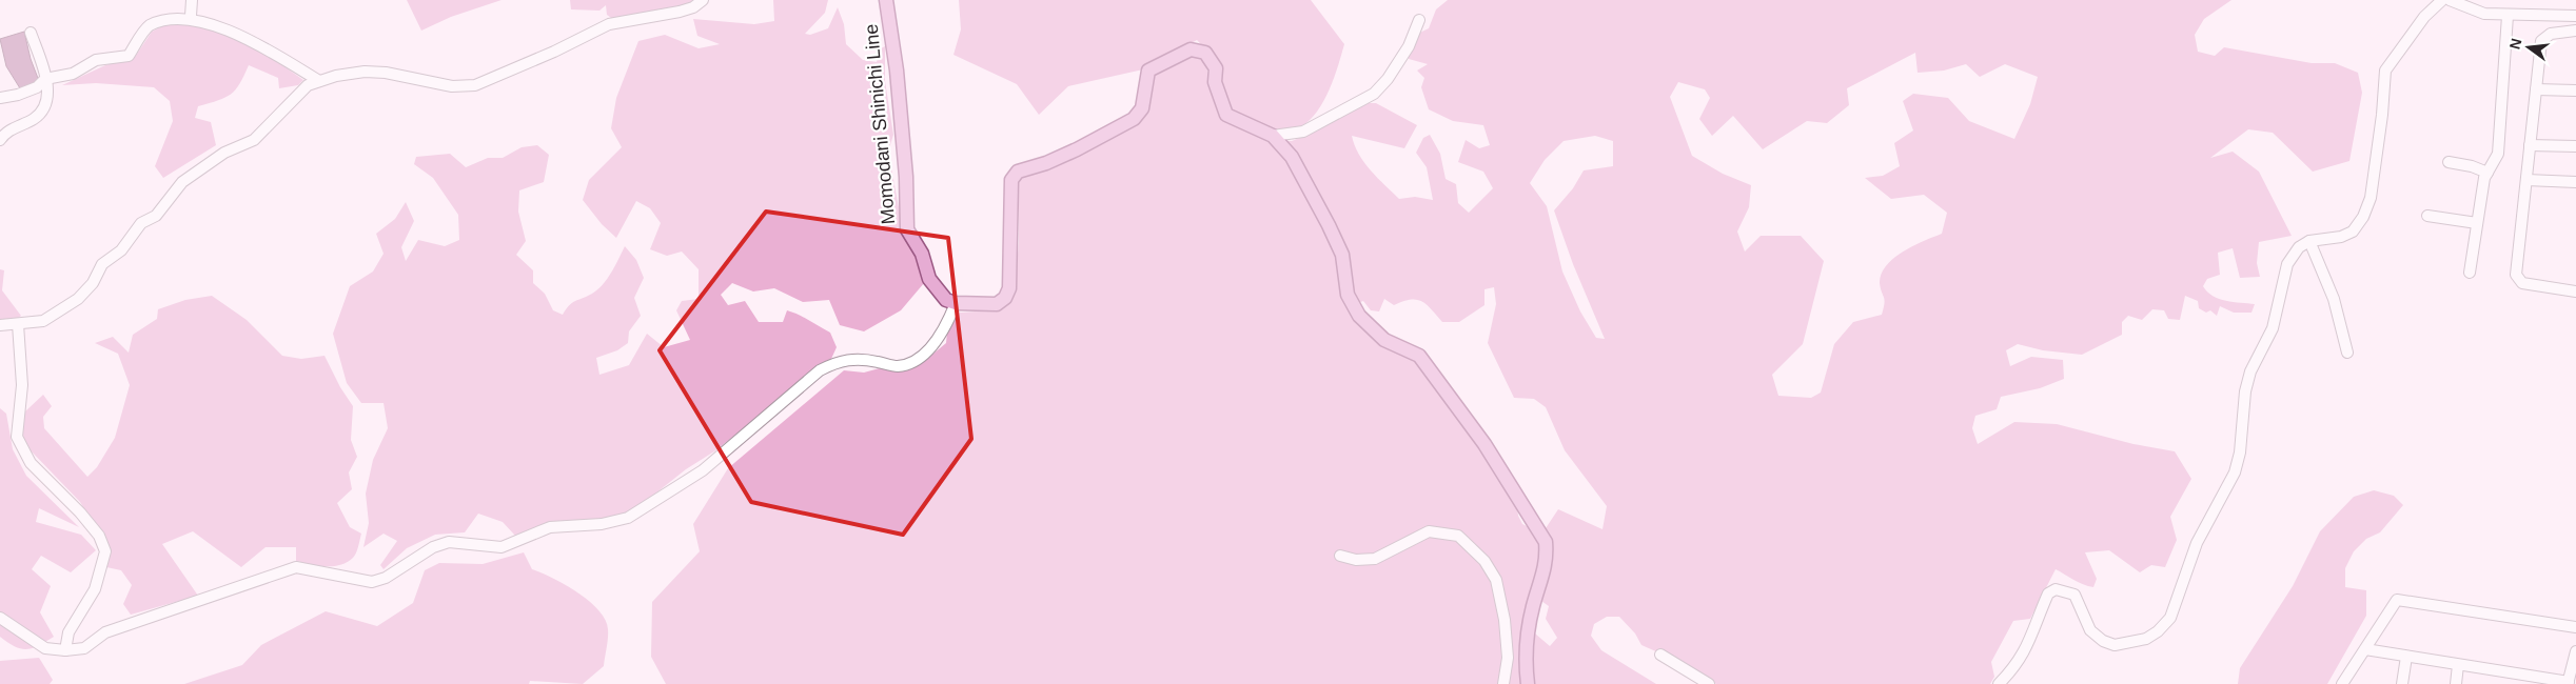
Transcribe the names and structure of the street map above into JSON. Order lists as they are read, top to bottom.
{
  "streets": {
    "main road": ["Momodani Shinichi Line"]
  },
  "north": "left"
}
